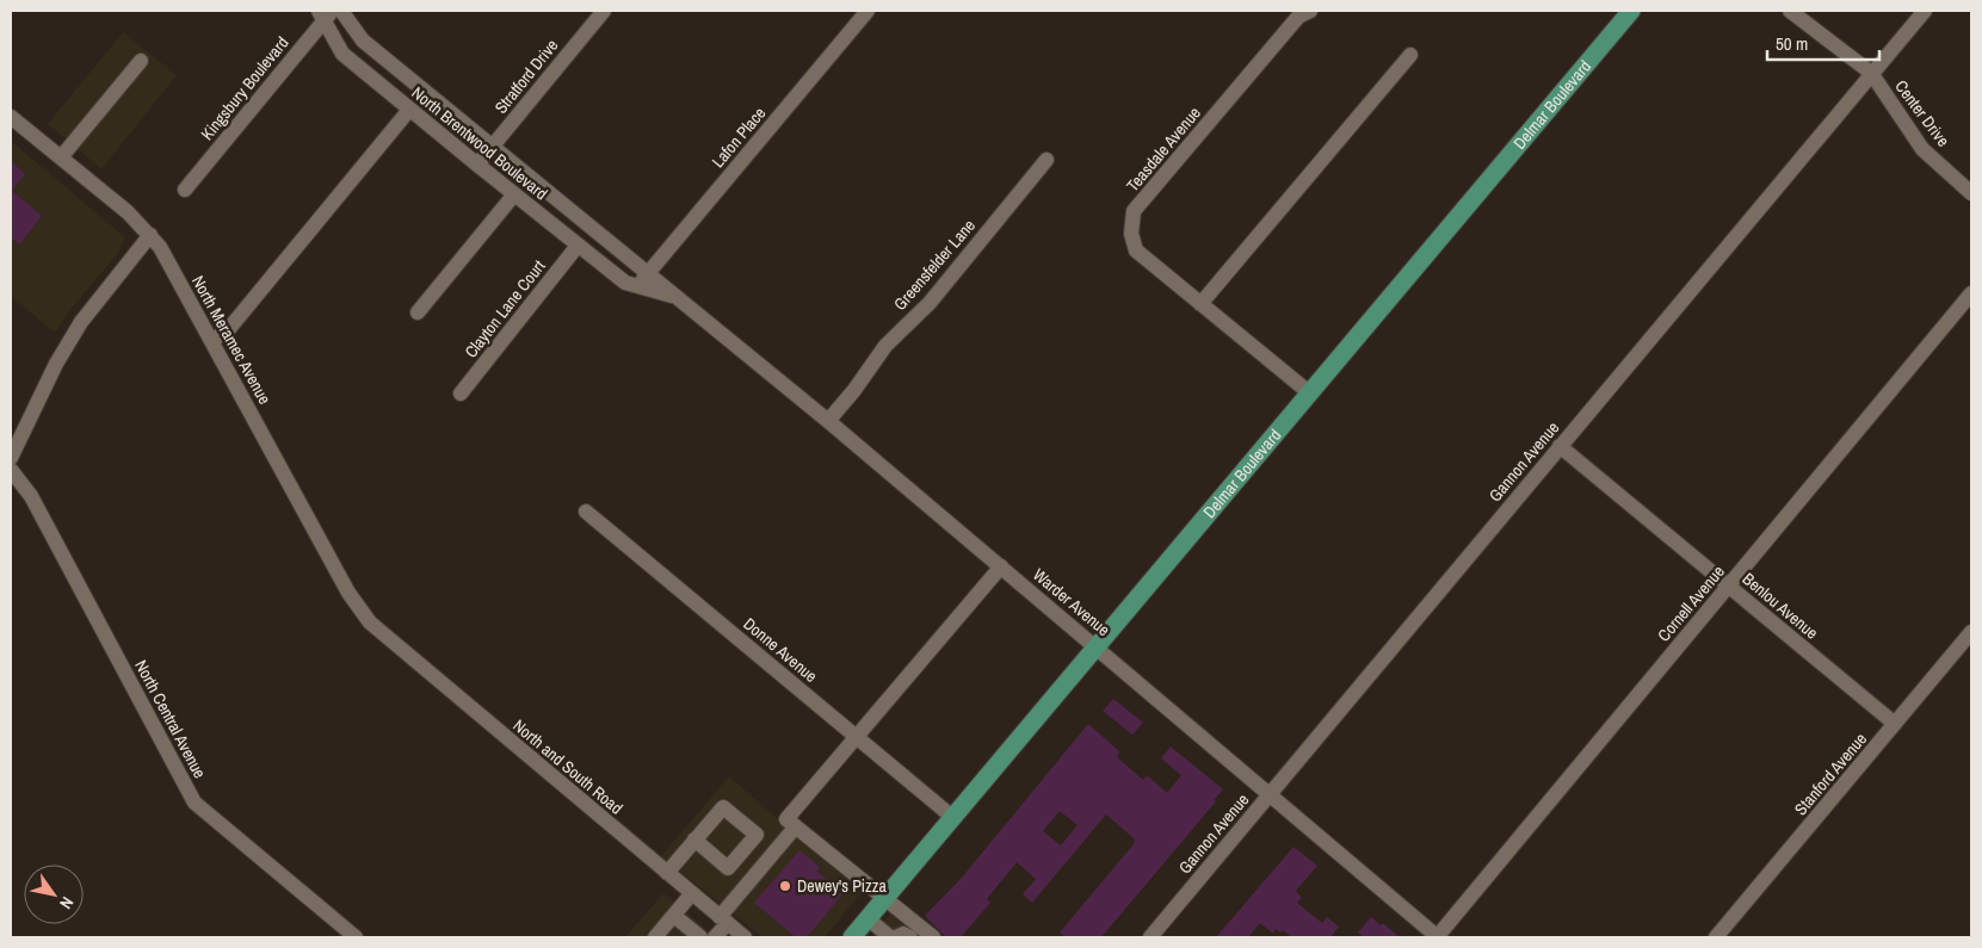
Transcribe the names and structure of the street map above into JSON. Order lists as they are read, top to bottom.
{
  "streets": {
    "main road": ["Delmar Boulevard"],
    "street": [
      "Stratford Drive",
      "Kingsbury Boulevard",
      "Center Drive",
      "Lafon Place",
      "North Brentwood Boulevard",
      "Teasdale Avenue",
      "Greensfelder Lane",
      "Clayton Lane Court",
      "North Meramec Avenue",
      "Gannon Avenue",
      "Warder Avenue",
      "Cornell Avenue",
      "Benlou Avenue",
      "Donne Avenue",
      "North Central Avenue",
      "North and South Road",
      "Stanford Avenue"
    ]
  },
  "crossings": [
    ["Stratford Drive", "North Brentwood Boulevard"],
    ["Kingsbury Boulevard", "North Brentwood Boulevard"],
    ["Delmar Boulevard", "Teasdale Avenue"],
    ["Delmar Boulevard", "Warder Avenue"],
    ["Delmar Boulevard", "Donne Avenue"],
    ["Center Drive", "Gannon Avenue"],
    ["Lafon Place", "North Brentwood Boulevard"],
    ["Lafon Place", "Warder Avenue"],
    ["North Brentwood Boulevard", "Clayton Lane Court"],
    ["North Brentwood Boulevard", "Warder Avenue"],
    ["Greensfelder Lane", "Warder Avenue"],
    ["North Meramec Avenue", "North and South Road"],
    ["Gannon Avenue", "Warder Avenue"],
    ["Gannon Avenue", "Benlou Avenue"],
    ["Warder Avenue", "Cornell Avenue"],
    ["Cornell Avenue", "Benlou Avenue"],
    ["Benlou Avenue", "Stanford Avenue"]
  ],
  "places": ["Dewey's Pizza"],
  "scale_bar": "50 m",
  "north": "bottom right"
}
